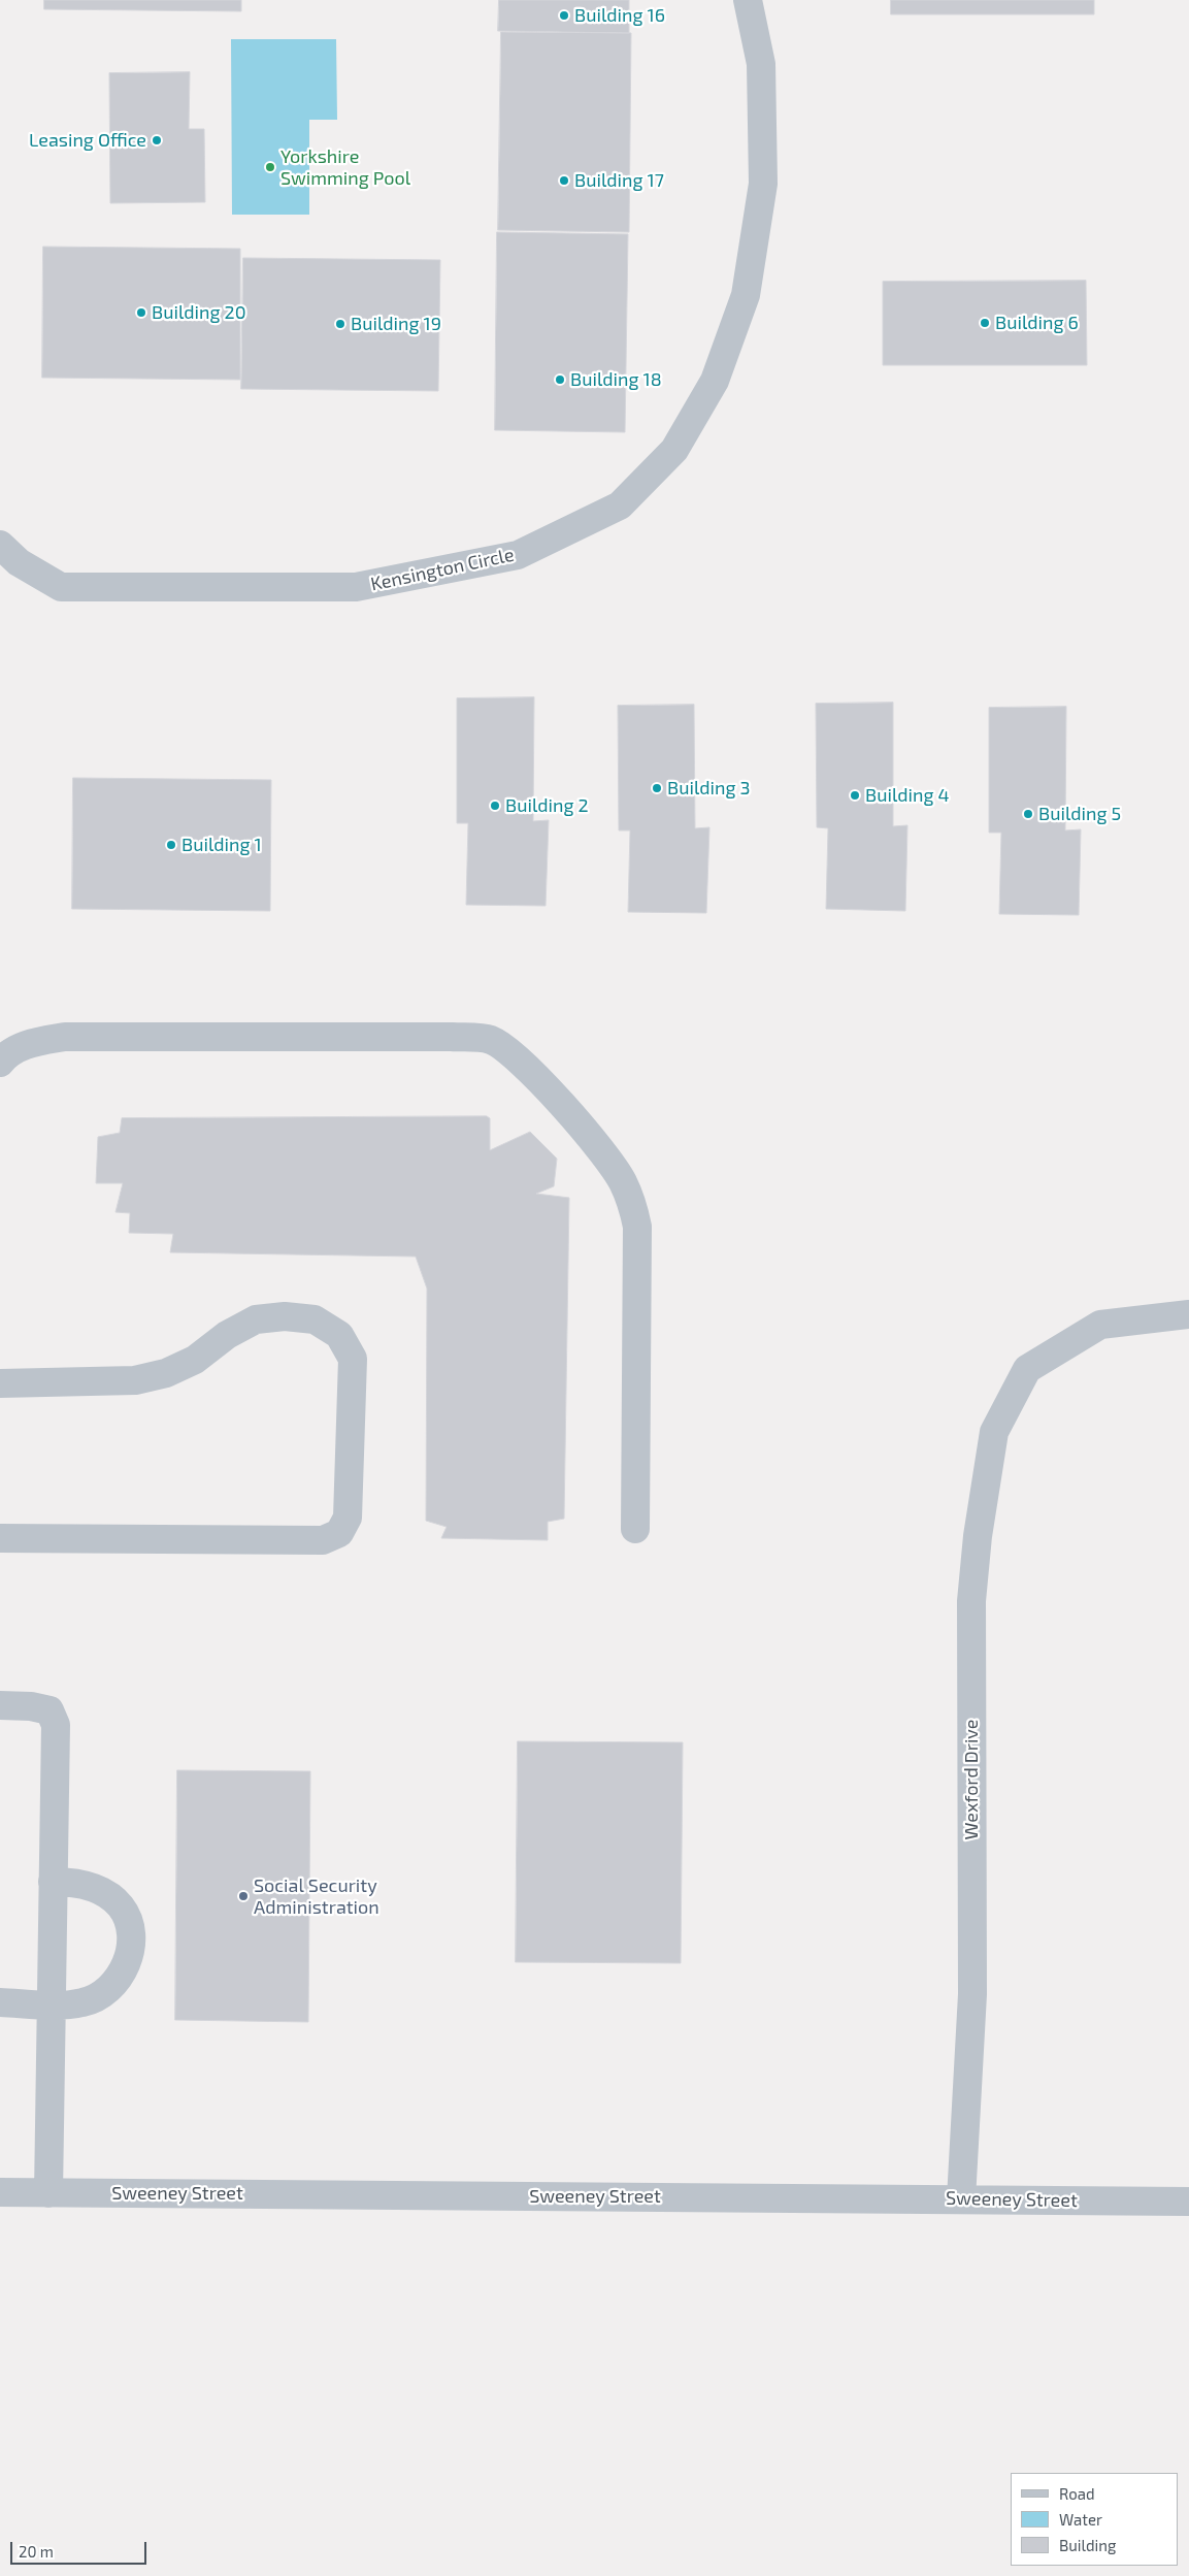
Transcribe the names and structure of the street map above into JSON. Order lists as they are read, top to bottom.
{
  "streets": {
    "street": ["Kensington Circle", "Wexford Drive", "Sweeney Street"]
  },
  "crossings": [
    ["Wexford Drive", "Sweeney Street"]
  ],
  "places": [
    "Building 16",
    "Leasing Office",
    "Yorkshire Swimming Pool",
    "Building 17",
    "Building 20",
    "Building 6",
    "Building 19",
    "Building 18",
    "Building 3",
    "Building 4",
    "Building 2",
    "Building 5",
    "Building 1",
    "Social Security Administration"
  ],
  "legend": ["Road", "Water", "Building"],
  "scale_bar": "20 m"
}
